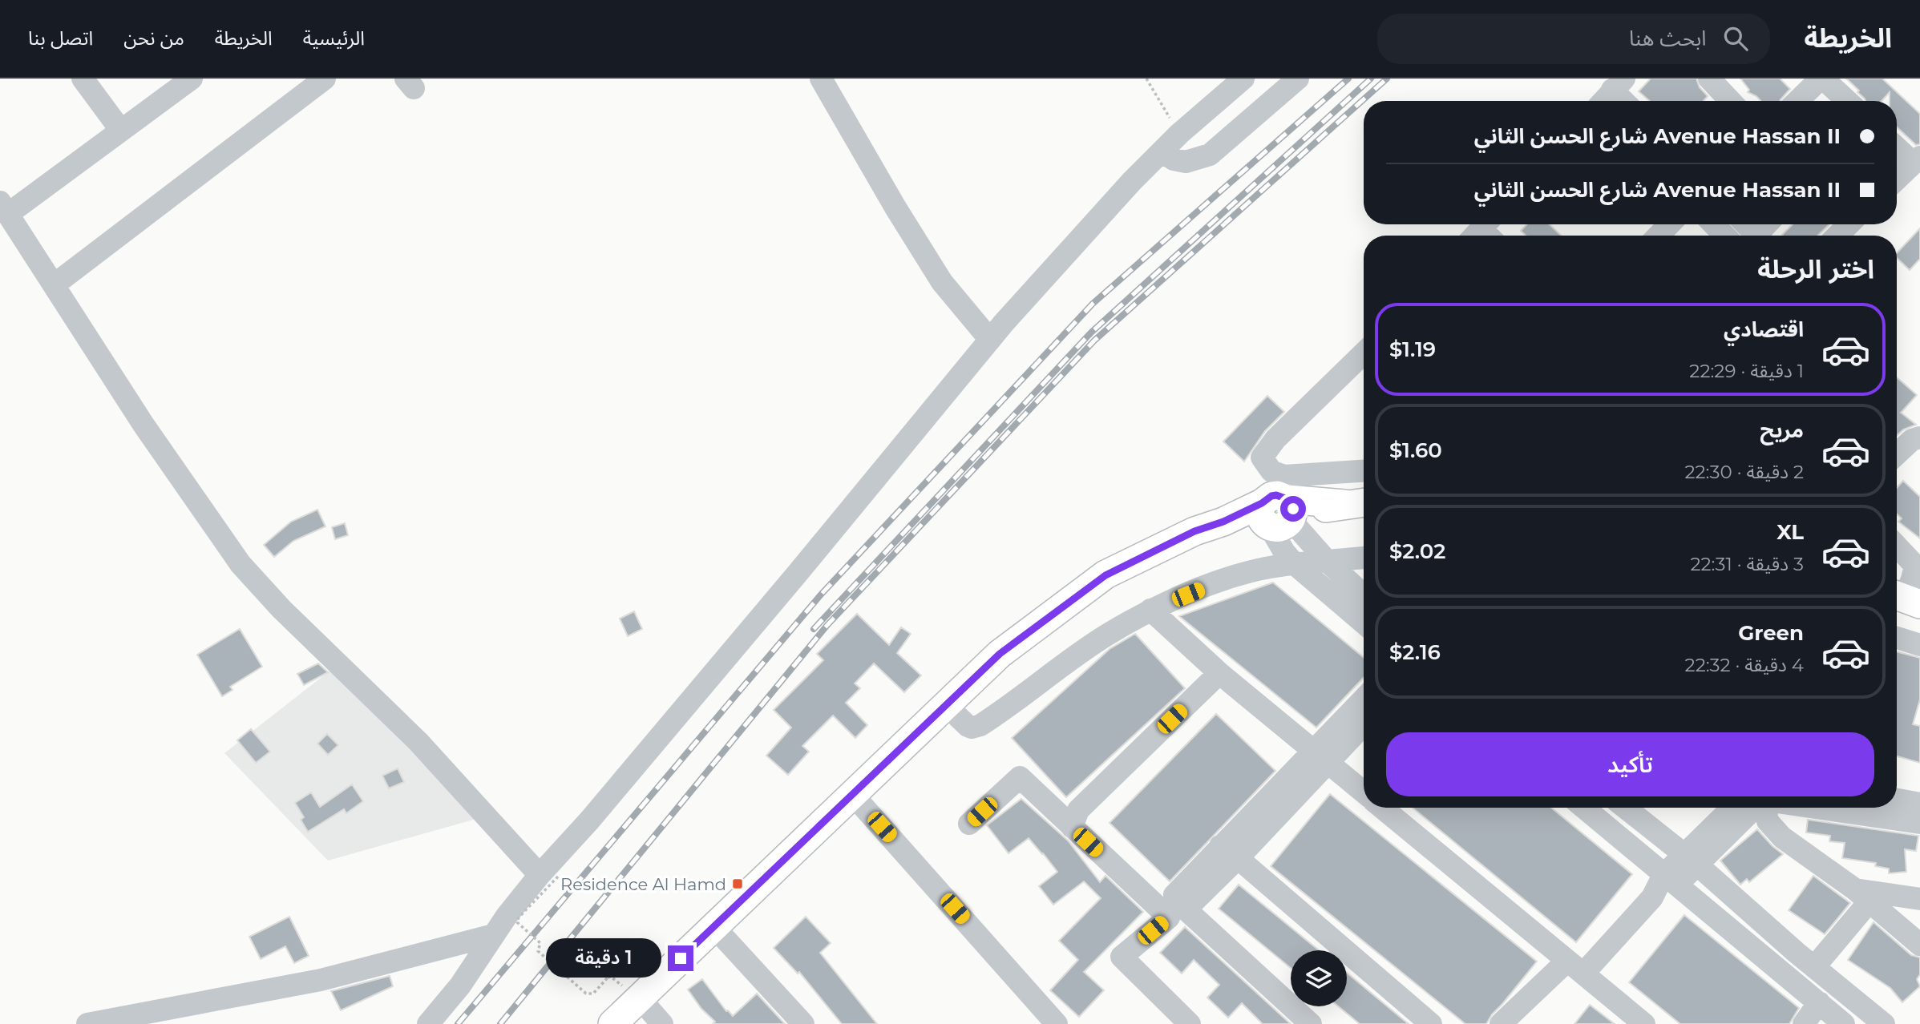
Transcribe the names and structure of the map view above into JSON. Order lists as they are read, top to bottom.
{
  "places": {
    "transit": ["Residence Al Hamd"]
  },
  "page": {
    "header": "الخريطة",
    "search": "ابحث هنا",
    "nav": [
      "الرئيسية",
      "الخريطة",
      "من نحن",
      "اتصل بنا"
    ],
    "banner": ["Avenue Hassan II شارع الحسن الثاني", "Avenue Hassan II شارع الحسن الثاني"],
    "heading": "اختر الرحلة",
    "list": [
      {
        "name": "اقتصادي",
        "note": "1 دقيقة · 22:29",
        "value": "$1.19"
      },
      {
        "name": "مريح",
        "note": "2 دقيقة · 22:30",
        "value": "$1.60"
      },
      {
        "name": "XL",
        "note": "3 دقيقة · 22:31",
        "value": "$2.02"
      },
      {
        "name": "Green",
        "note": "4 دقيقة · 22:32",
        "value": "$2.16"
      }
    ],
    "buttons": "تأكيد",
    "bubble": "1 دقيقة"
  }
}
